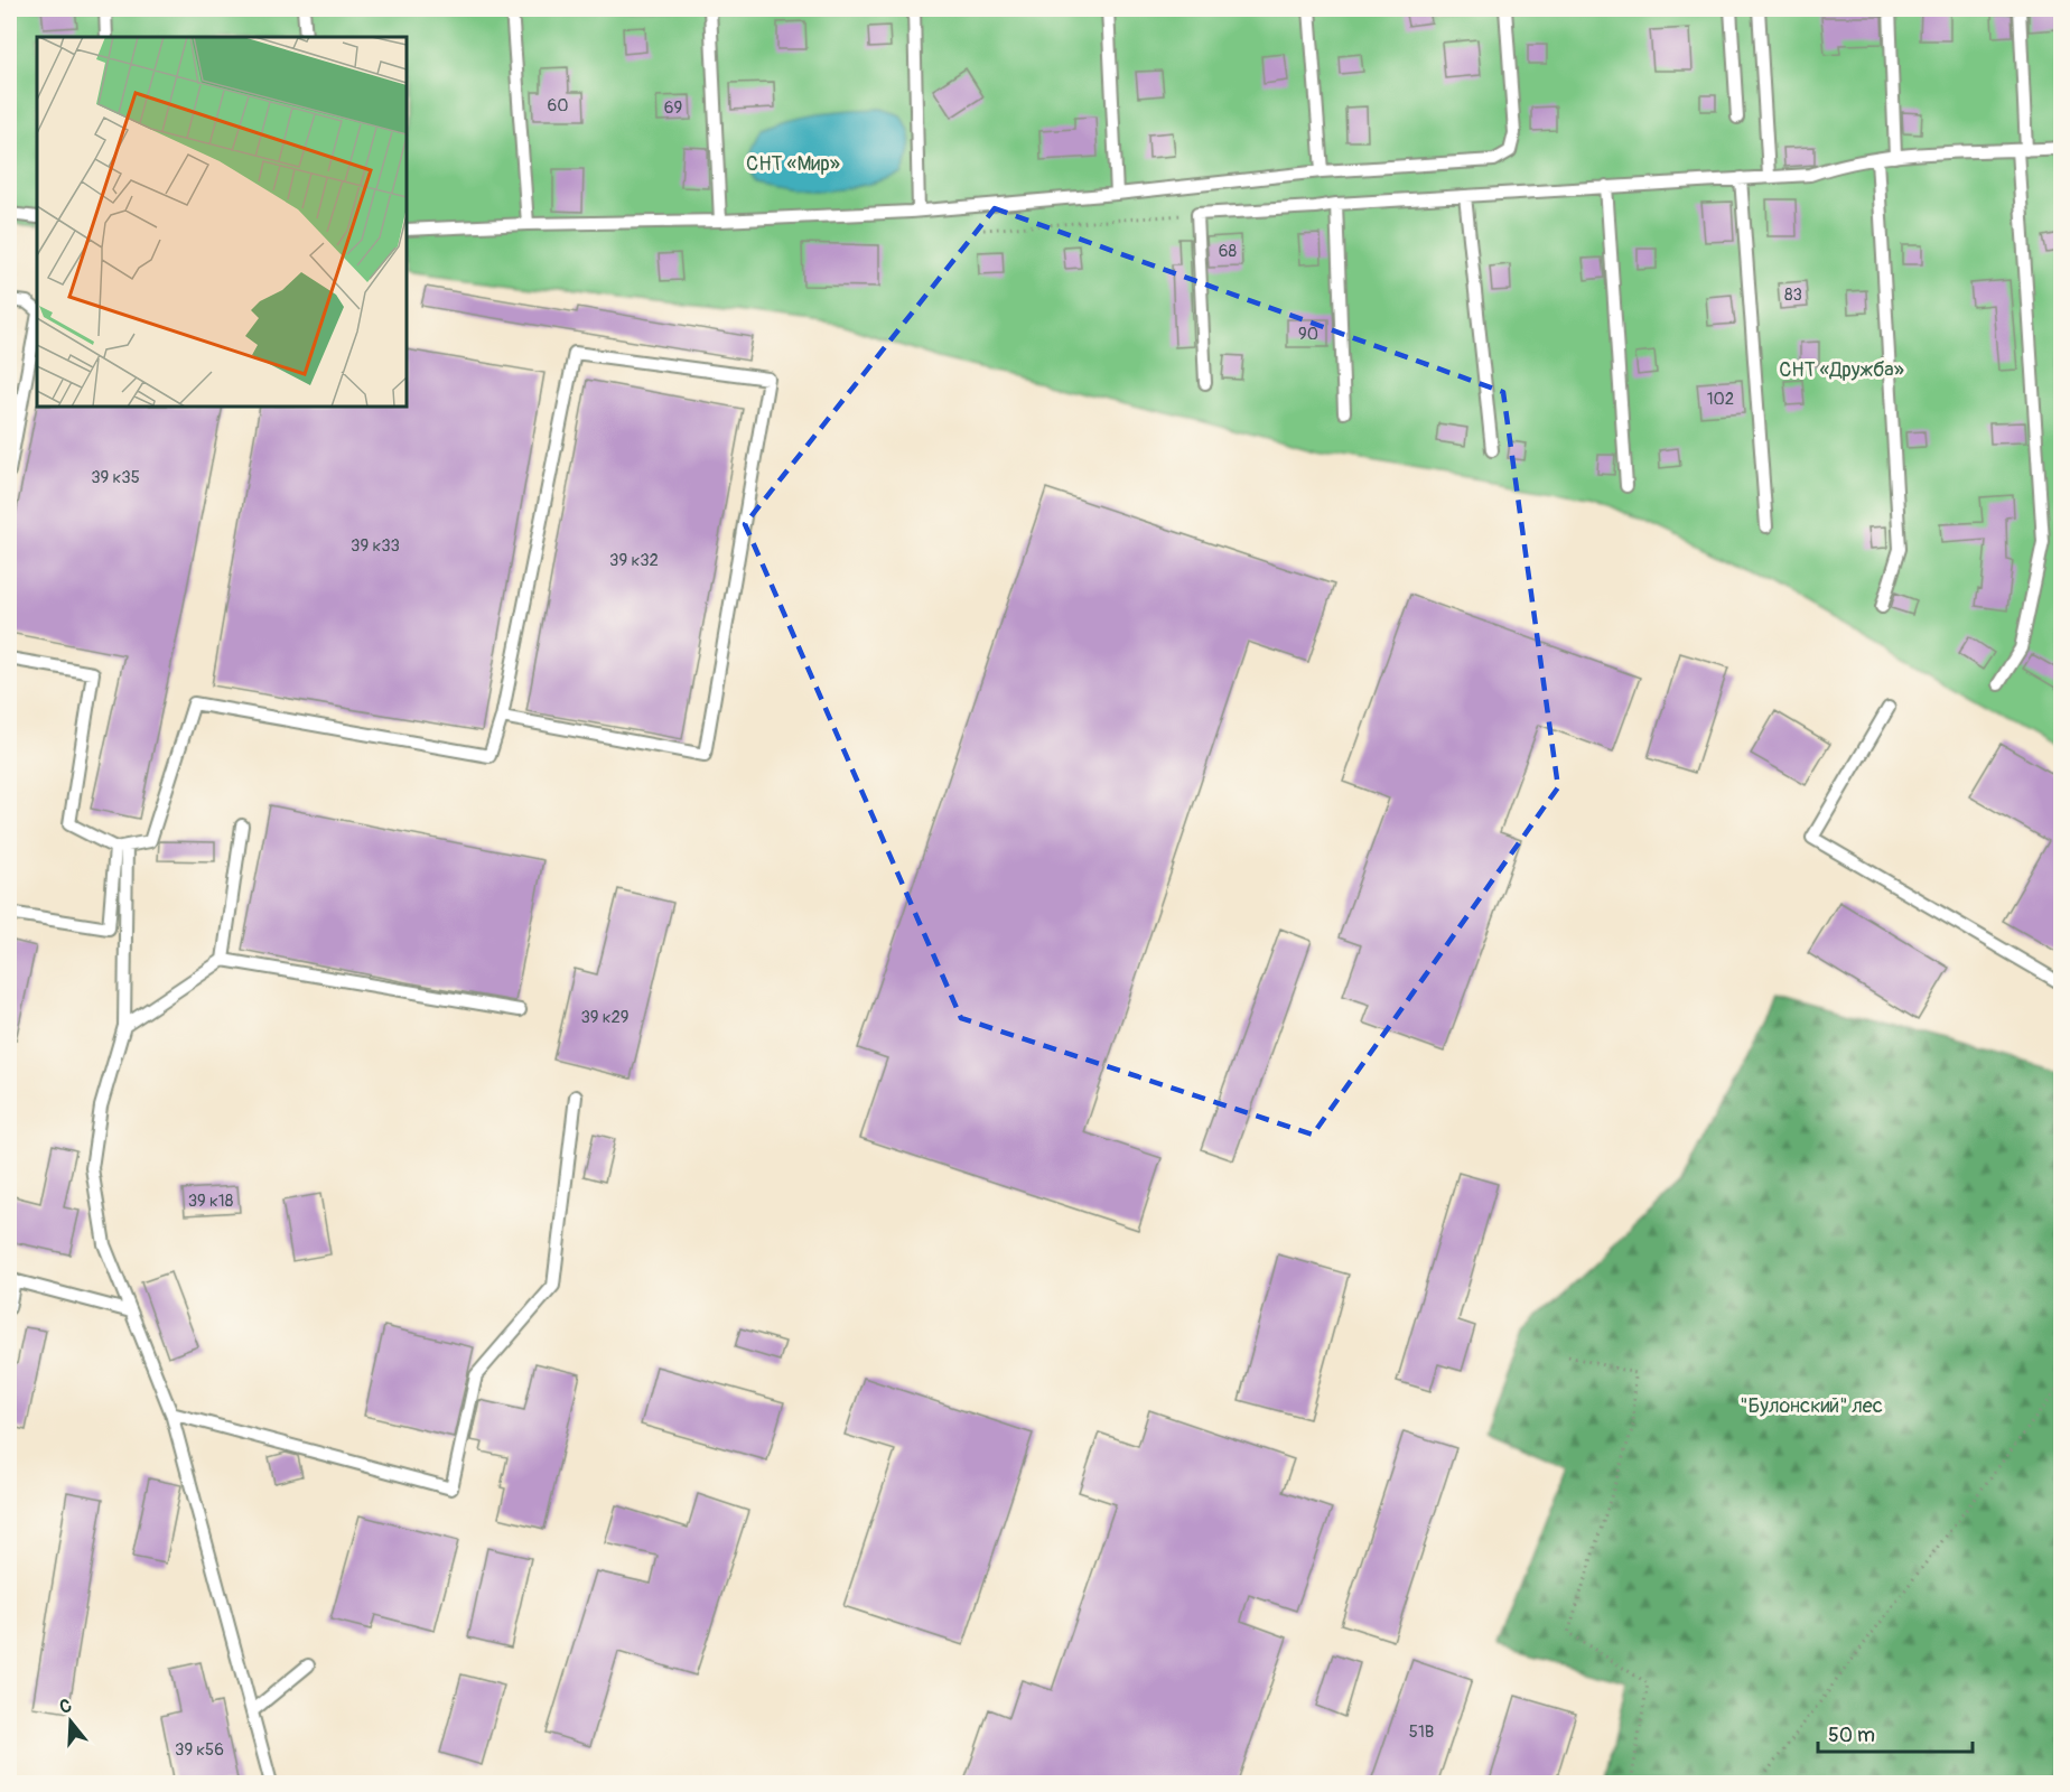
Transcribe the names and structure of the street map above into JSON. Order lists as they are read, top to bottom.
{
  "parks": ["СНТ «Мир»", "СНТ «Дружба»", "\"Булонский\" лес"],
  "house_numbers": [
    "60",
    "69",
    "68",
    "83",
    "90",
    "102",
    "39 к35",
    "39 к33",
    "39 к32",
    "39 к29",
    "39 к18",
    "51В",
    "39 к56"
  ],
  "scale_bar": "50 m",
  "north": "top"
}
